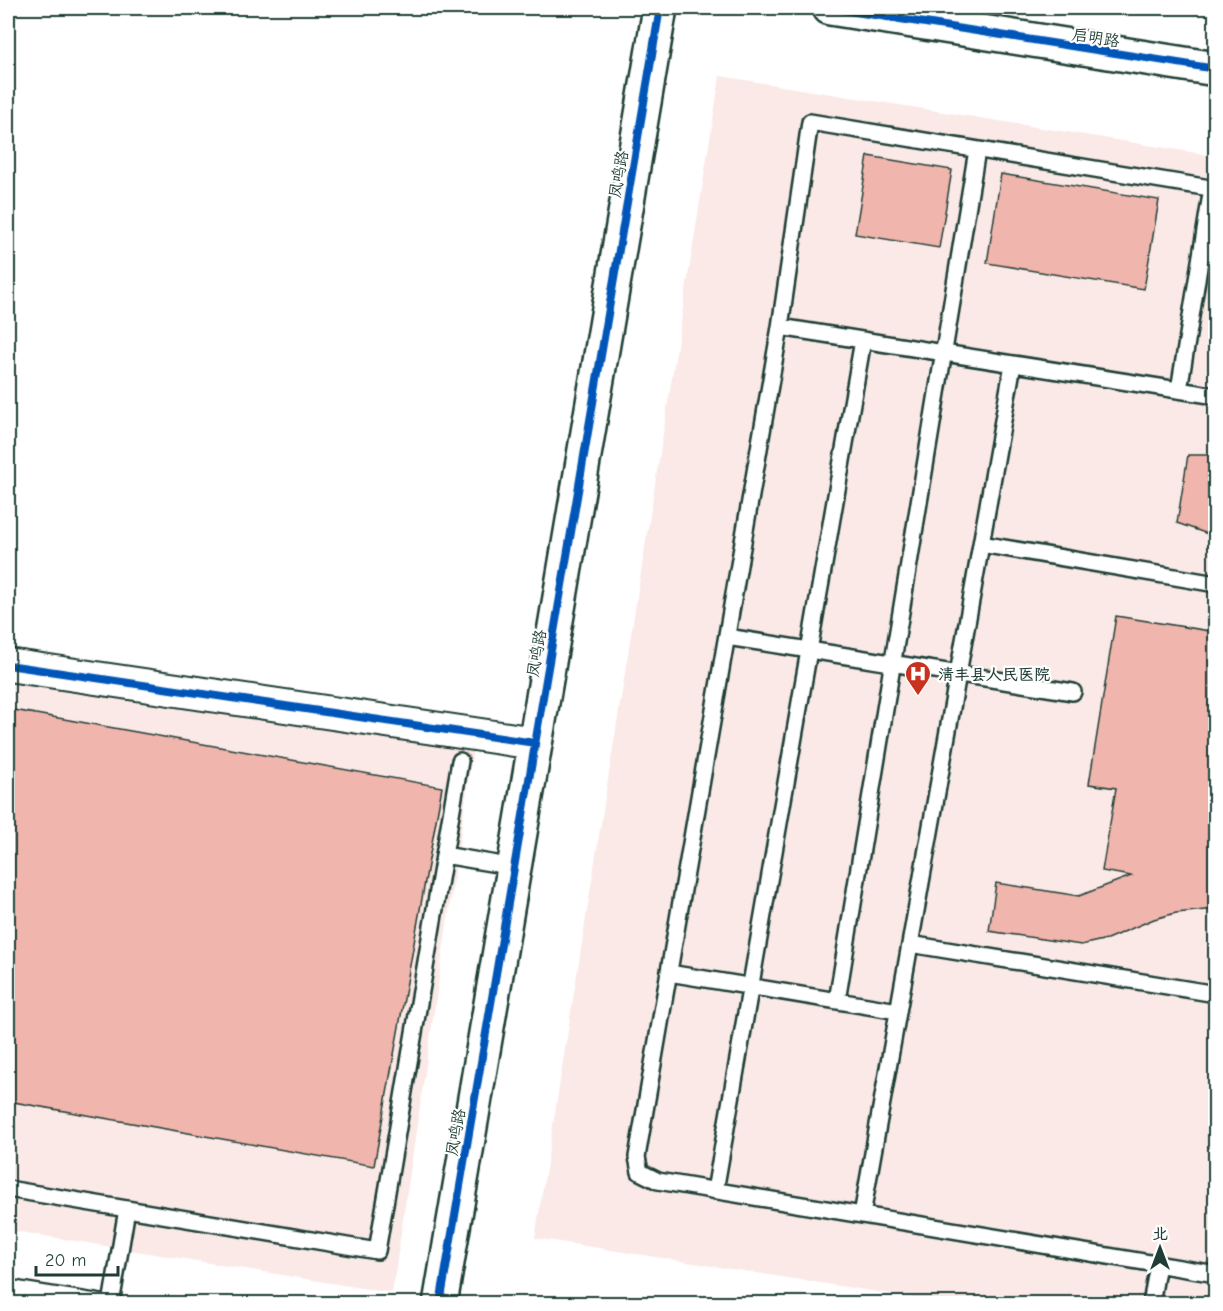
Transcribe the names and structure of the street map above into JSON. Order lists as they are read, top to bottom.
{
  "streets": {
    "street": ["启明路", "凤鸣路"]
  },
  "places": {
    "hospital": ["清丰县人民医院"]
  },
  "scale_bar": "20 m",
  "north": "top"
}
